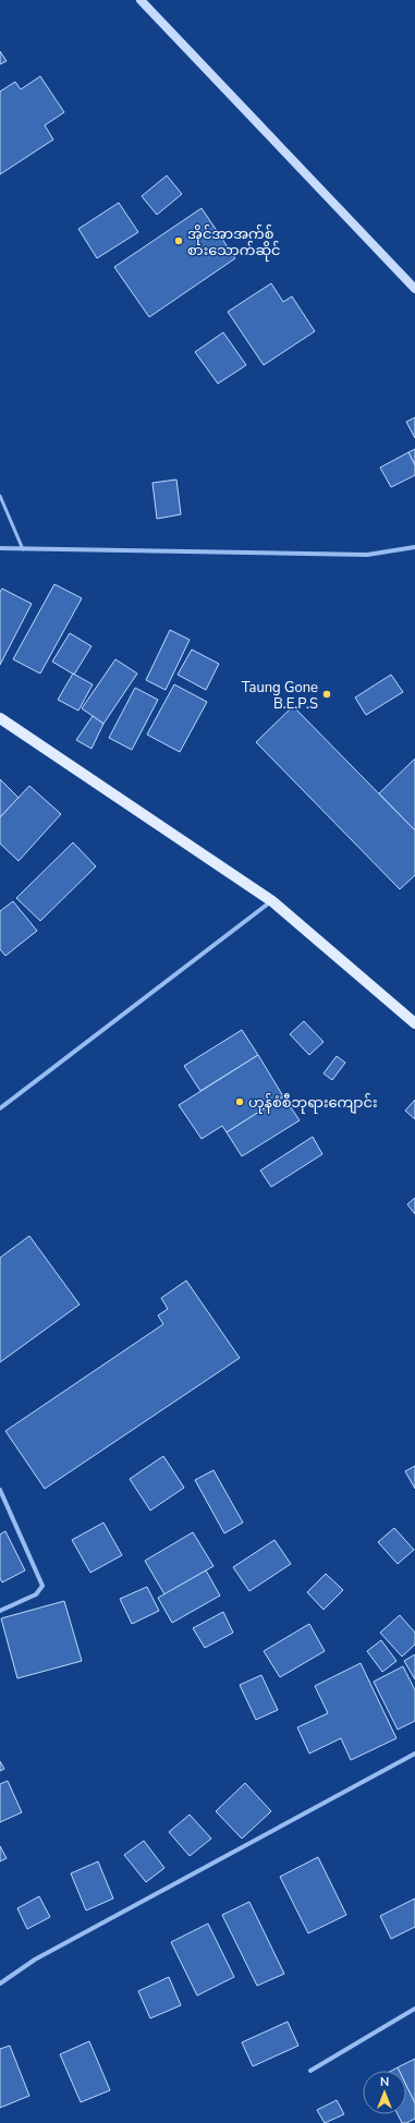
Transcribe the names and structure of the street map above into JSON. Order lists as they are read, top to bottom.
{
  "places": ["အိုင်အာအက်စ် စားသောက်ဆိုင်", "Taung Gone B.E.P.S", "ဟုန်စံစီဘုရားကျောင်း"],
  "north": "top"
}
